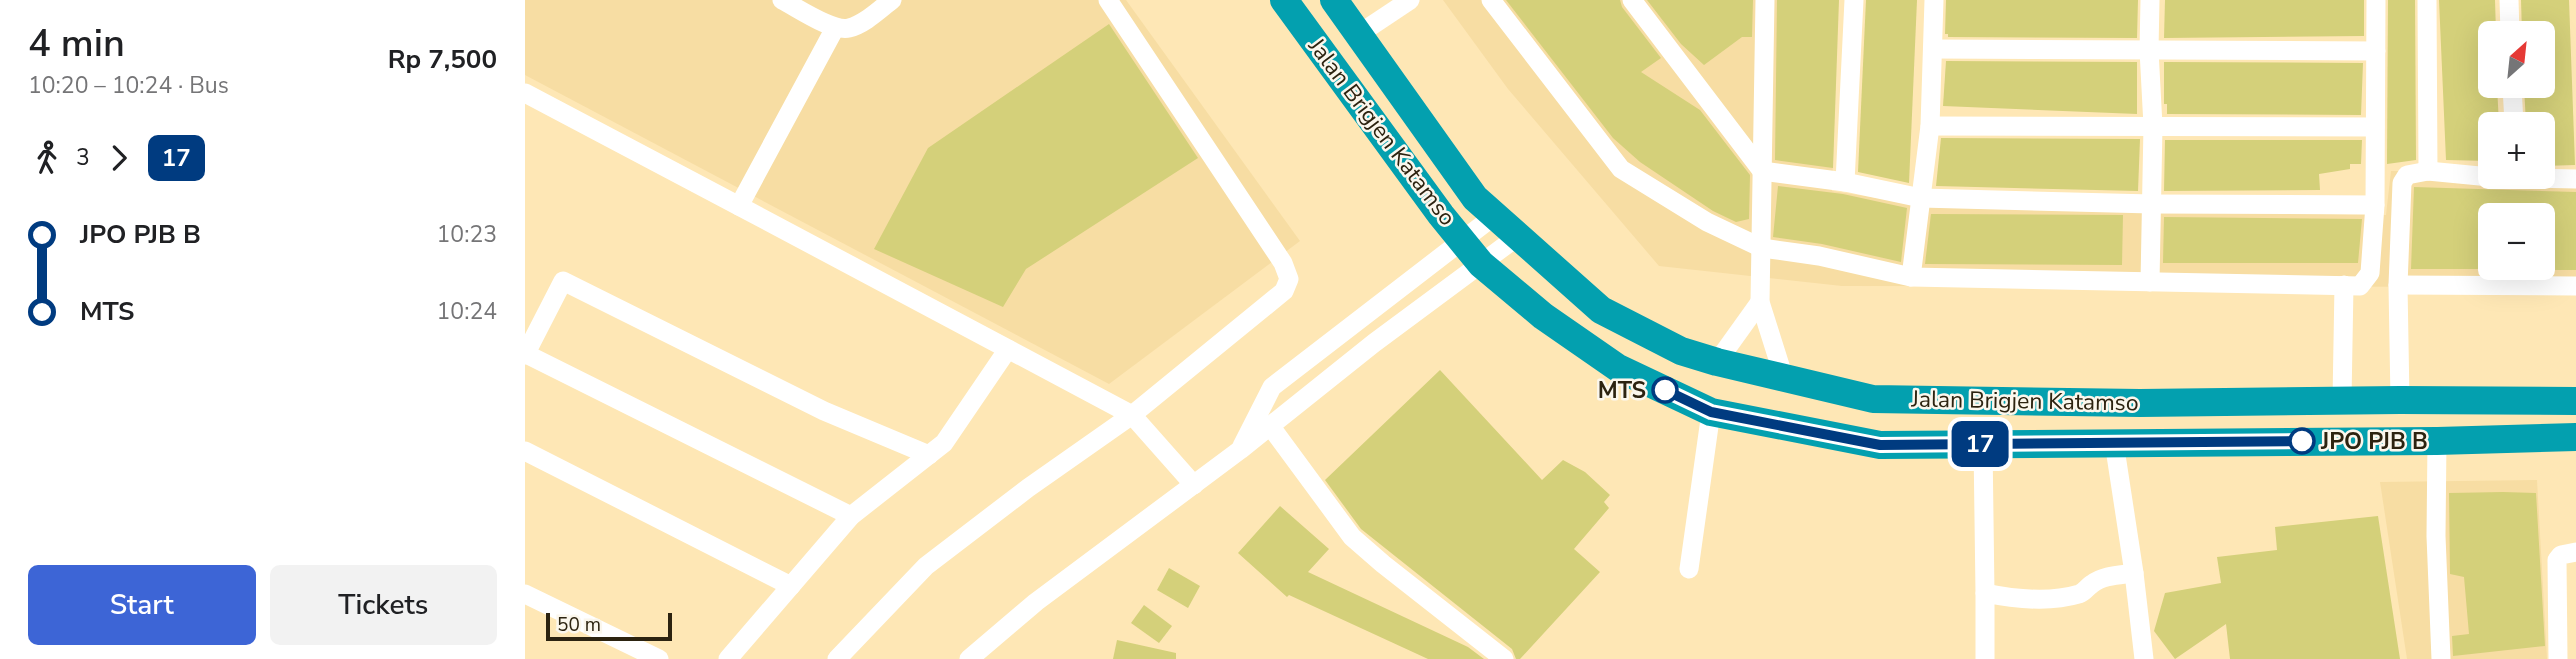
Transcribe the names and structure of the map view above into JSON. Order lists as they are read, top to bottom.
{
  "streets": {
    "highway": ["Jalan Brigjen Katamso"]
  },
  "places": ["MTS", "JPO PJB B"],
  "lines": ["bus line 17"],
  "scale_bar": "50 m",
  "north": "top right",
  "page": {
    "heading": ["4 min", "10:20 – 10:24 · Bus", "Rp 7,500"],
    "on_map": "17",
    "map_buttons": ["+", "−"],
    "legs": ["3", "17"],
    "list": [
      {
        "name": "JPO PJB B",
        "value": "10:23"
      },
      {
        "name": "MTS",
        "value": "10:24"
      }
    ],
    "buttons": ["Start", "Tickets"],
    "scale": "50 m"
  }
}
